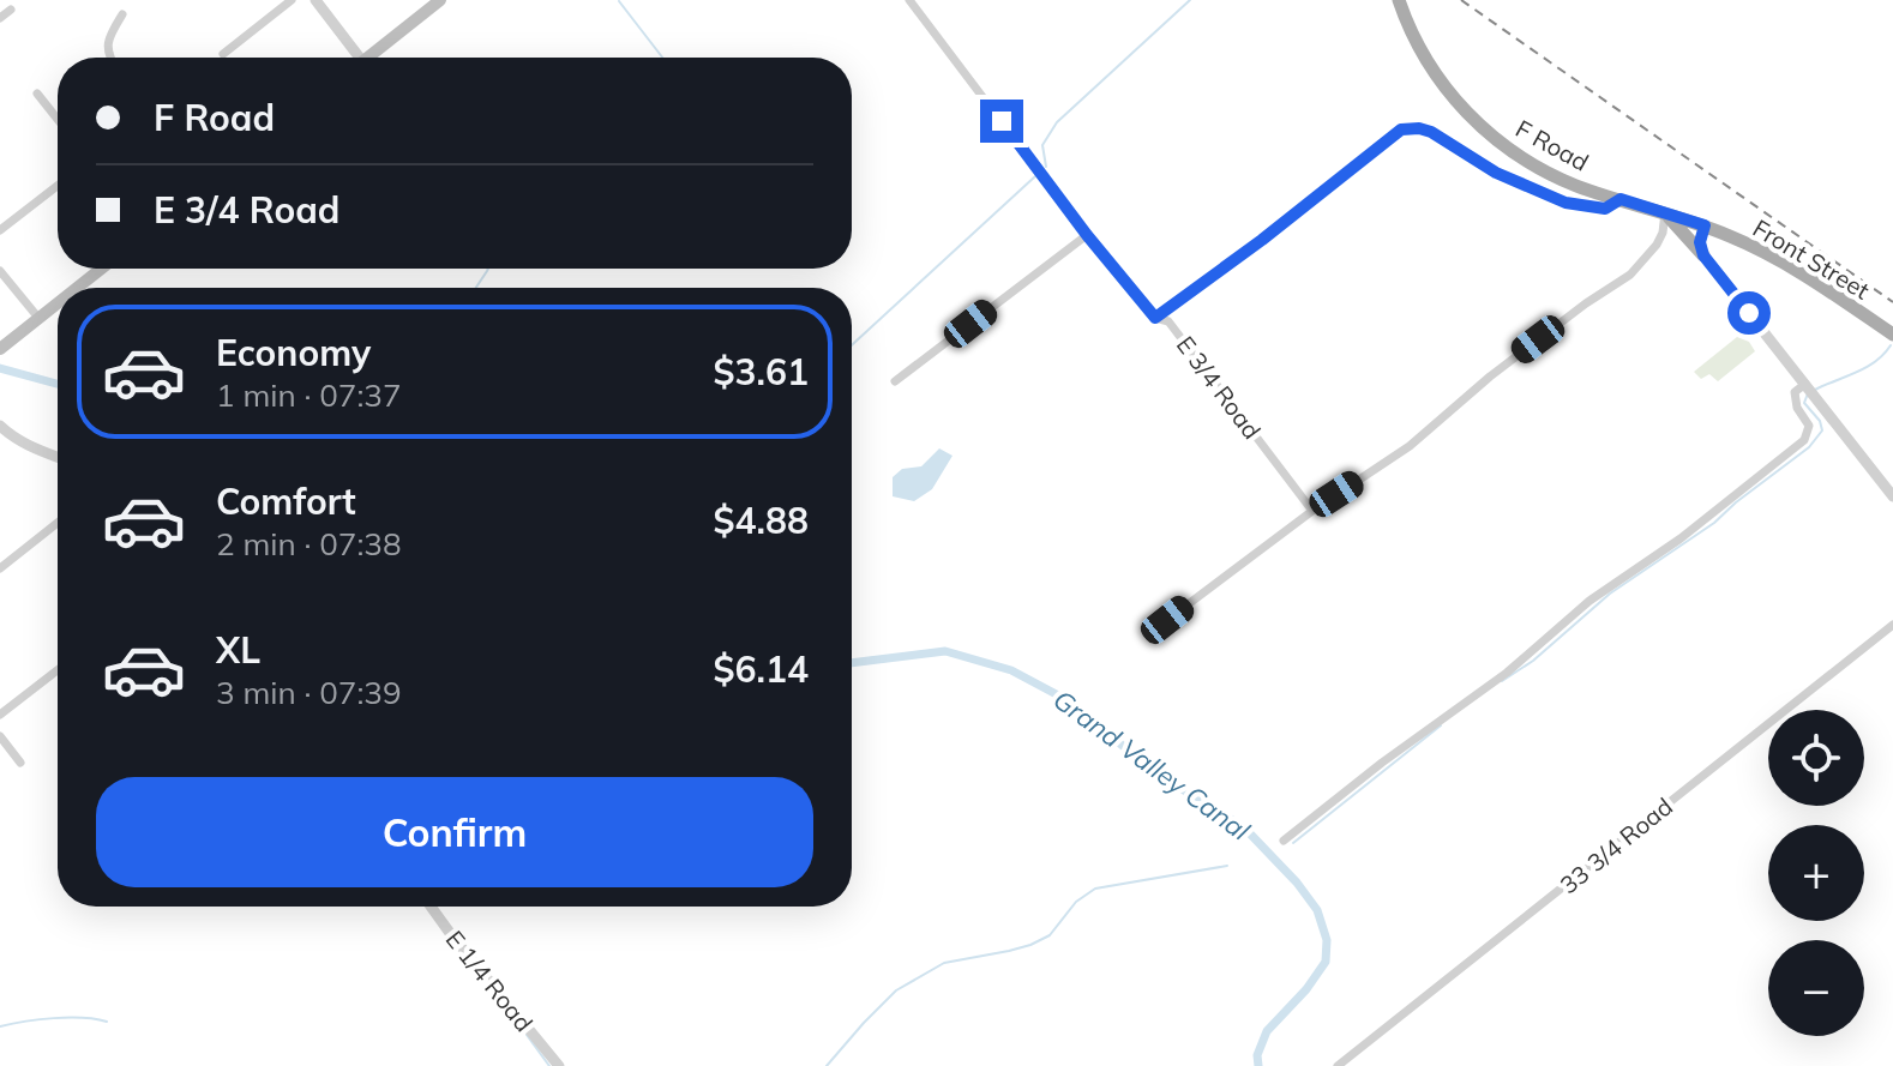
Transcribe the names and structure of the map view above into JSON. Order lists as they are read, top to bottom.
{
  "streets": {
    "main road": ["F Road", "Front Street"],
    "street": ["E 3/4 Road", "33 3/4 Road", "E 1/4 Road"]
  },
  "crossings": [
    ["F Road", "Front Street"]
  ],
  "water": ["Grand Valley Canal"],
  "page": {
    "banner": ["F Road", "E 3/4 Road"],
    "list": [
      {
        "name": "Economy",
        "note": "1 min · 07:37",
        "value": "$3.61"
      },
      {
        "name": "Comfort",
        "note": "2 min · 07:38",
        "value": "$4.88"
      },
      {
        "name": "XL",
        "note": "3 min · 07:39",
        "value": "$6.14"
      }
    ],
    "map_buttons": ["+", "−"],
    "buttons": "Confirm"
  }
}
